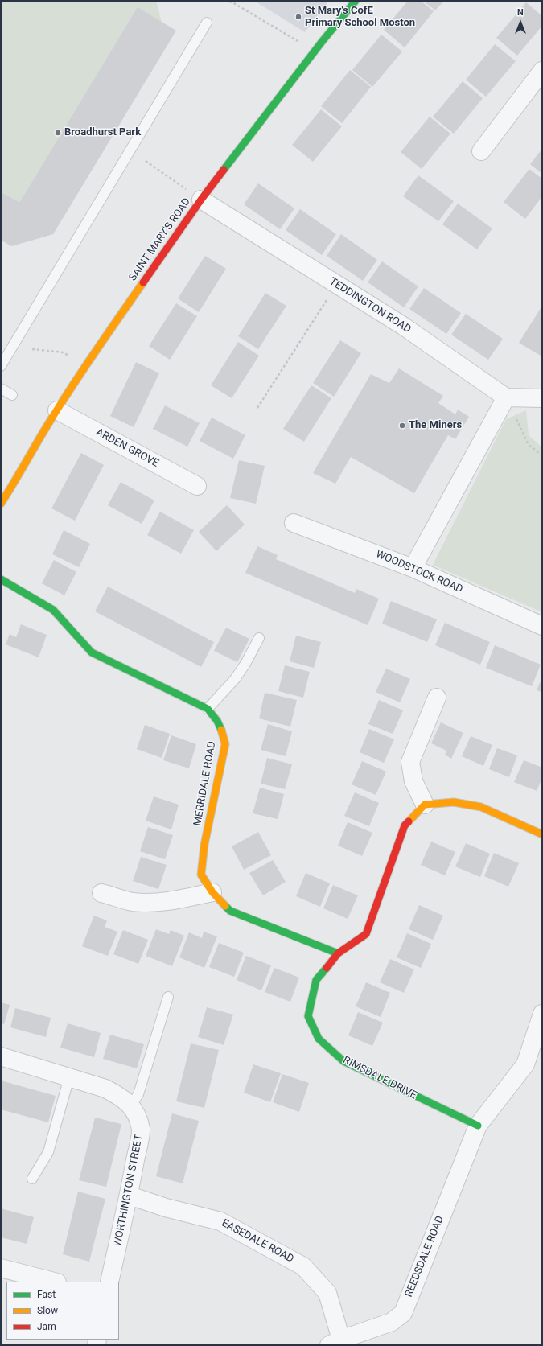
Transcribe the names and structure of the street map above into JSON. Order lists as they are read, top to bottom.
{
  "streets": {
    "street": [
      "SAINT MARY'S ROAD",
      "TEDDINGTON ROAD",
      "ARDEN GROVE",
      "WOODSTOCK ROAD",
      "MERRIDALE ROAD",
      "RIMSDALE DRIVE",
      "WORTHINGTON STREET",
      "EASEDALE ROAD",
      "REEDSDALE ROAD"
    ]
  },
  "crossings": [
    ["SAINT MARY'S ROAD", "TEDDINGTON ROAD"],
    ["SAINT MARY'S ROAD", "ARDEN GROVE"],
    ["MERRIDALE ROAD", "RIMSDALE DRIVE"],
    ["RIMSDALE DRIVE", "REEDSDALE ROAD"],
    ["WORTHINGTON STREET", "EASEDALE ROAD"],
    ["EASEDALE ROAD", "REEDSDALE ROAD"]
  ],
  "places": ["St Mary's CofE Primary School Moston", "Broadhurst Park", "The Miners"],
  "legend": ["Fast", "Slow", "Jam"],
  "north": "top"
}
